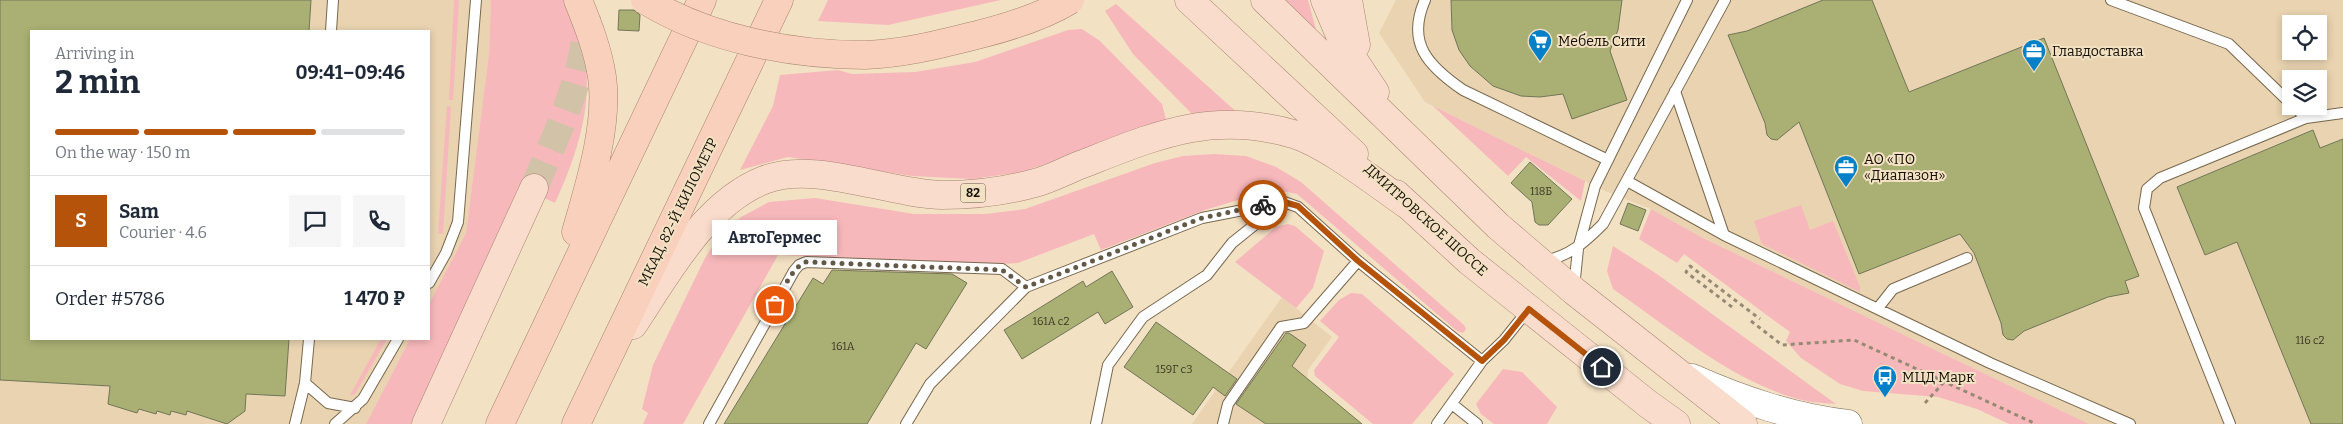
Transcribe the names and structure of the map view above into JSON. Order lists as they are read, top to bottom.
{
  "streets": {
    "highway": ["МКАД, 82-Й КИЛОМЕТР"],
    "main road": ["82", "ДМИТРОВСКОЕ ШОССЕ"]
  },
  "crossings": [
    ["82", "МКАД, 82-Й КИЛОМЕТР"],
    ["82", "ДМИТРОВСКОЕ ШОССЕ"]
  ],
  "places": {
    "supermarket": ["Мебель Сити"],
    "office": ["Главдоставка", "АО «ПО «Диапазон»"],
    "other": ["АвтоГермес"],
    "bus stop": ["МЦД Марк"]
  },
  "house_numbers": [
    "118Б",
    "161А с2",
    "116 с2",
    "161А",
    "159Г с3"
  ],
  "page": {
    "heading": ["2 min", "Arriving in", "09:41–09:46"],
    "panel": [
      "Sam",
      "Courier · 4.6",
      "Order #5786",
      "1 470 ₽"
    ],
    "bar": "On the way · 150 m",
    "round": "S",
    "bubble": "АвтоГермес"
  }
}
